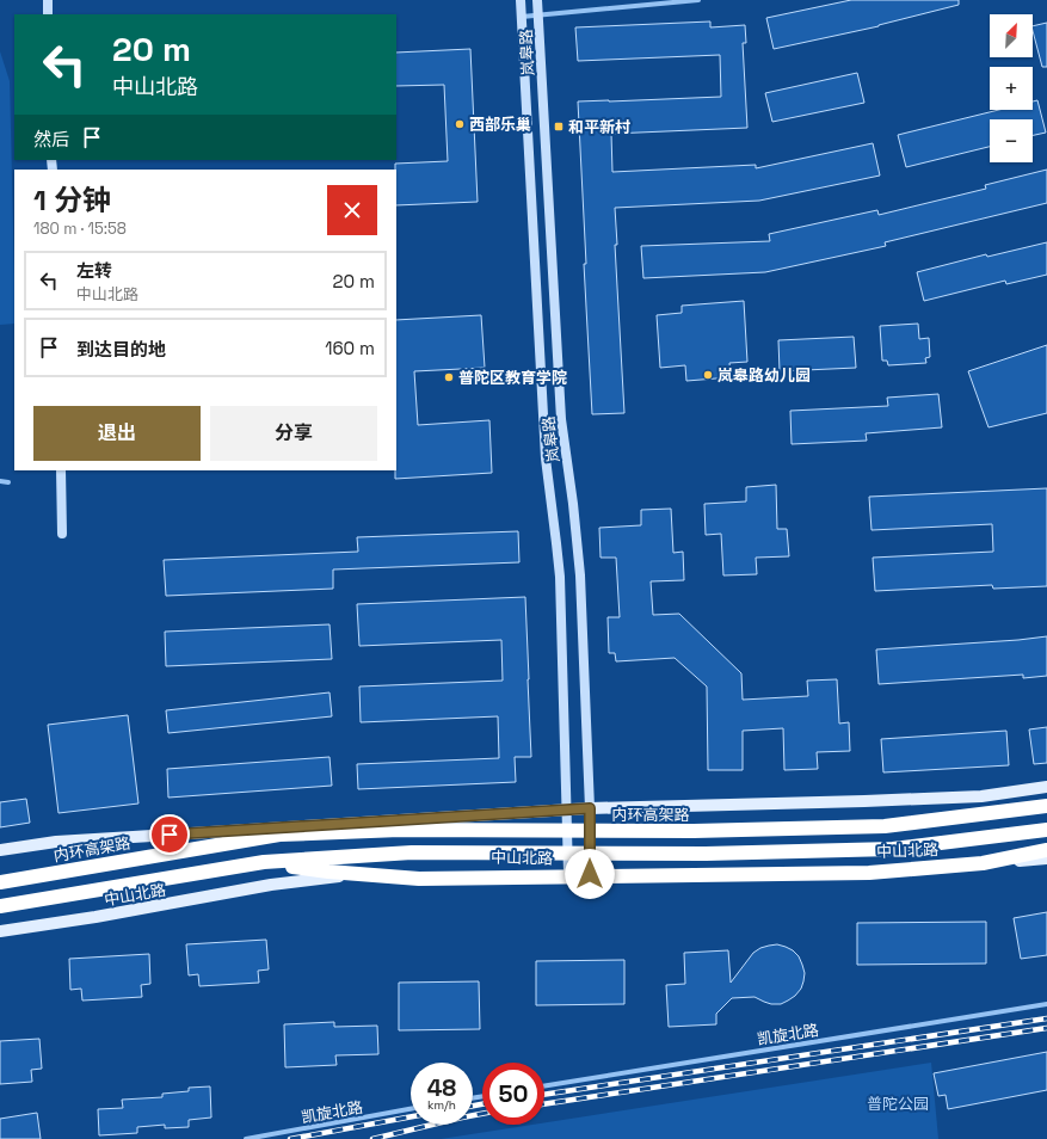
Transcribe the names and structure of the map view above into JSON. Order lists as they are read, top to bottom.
{
  "streets": {
    "highway": ["内环高架路"],
    "main road": ["岚皋路", "中山北路"],
    "street": ["凯旋北路"]
  },
  "crossings": [
    ["岚皋路", "中山北路"]
  ],
  "parks": ["普陀公园"],
  "places": {
    "other": ["西部乐巢", "岚皋路幼儿园", "普陀区教育学院"],
    "transit": ["和平新村"]
  },
  "north": "top right",
  "page": {
    "map_buttons": ["+", "−"],
    "turn": ["20 m", "中山北路"],
    "then": "然后",
    "heading": ["1 分钟", "180 m · 15:58"],
    "list": [
      {
        "name": "左转",
        "note": "中山北路",
        "value": "20 m"
      },
      {
        "name": "到达目的地",
        "value": "160 m"
      }
    ],
    "buttons": ["退出", "分享"],
    "speed": "48 km/h",
    "limit": "50"
  }
}
